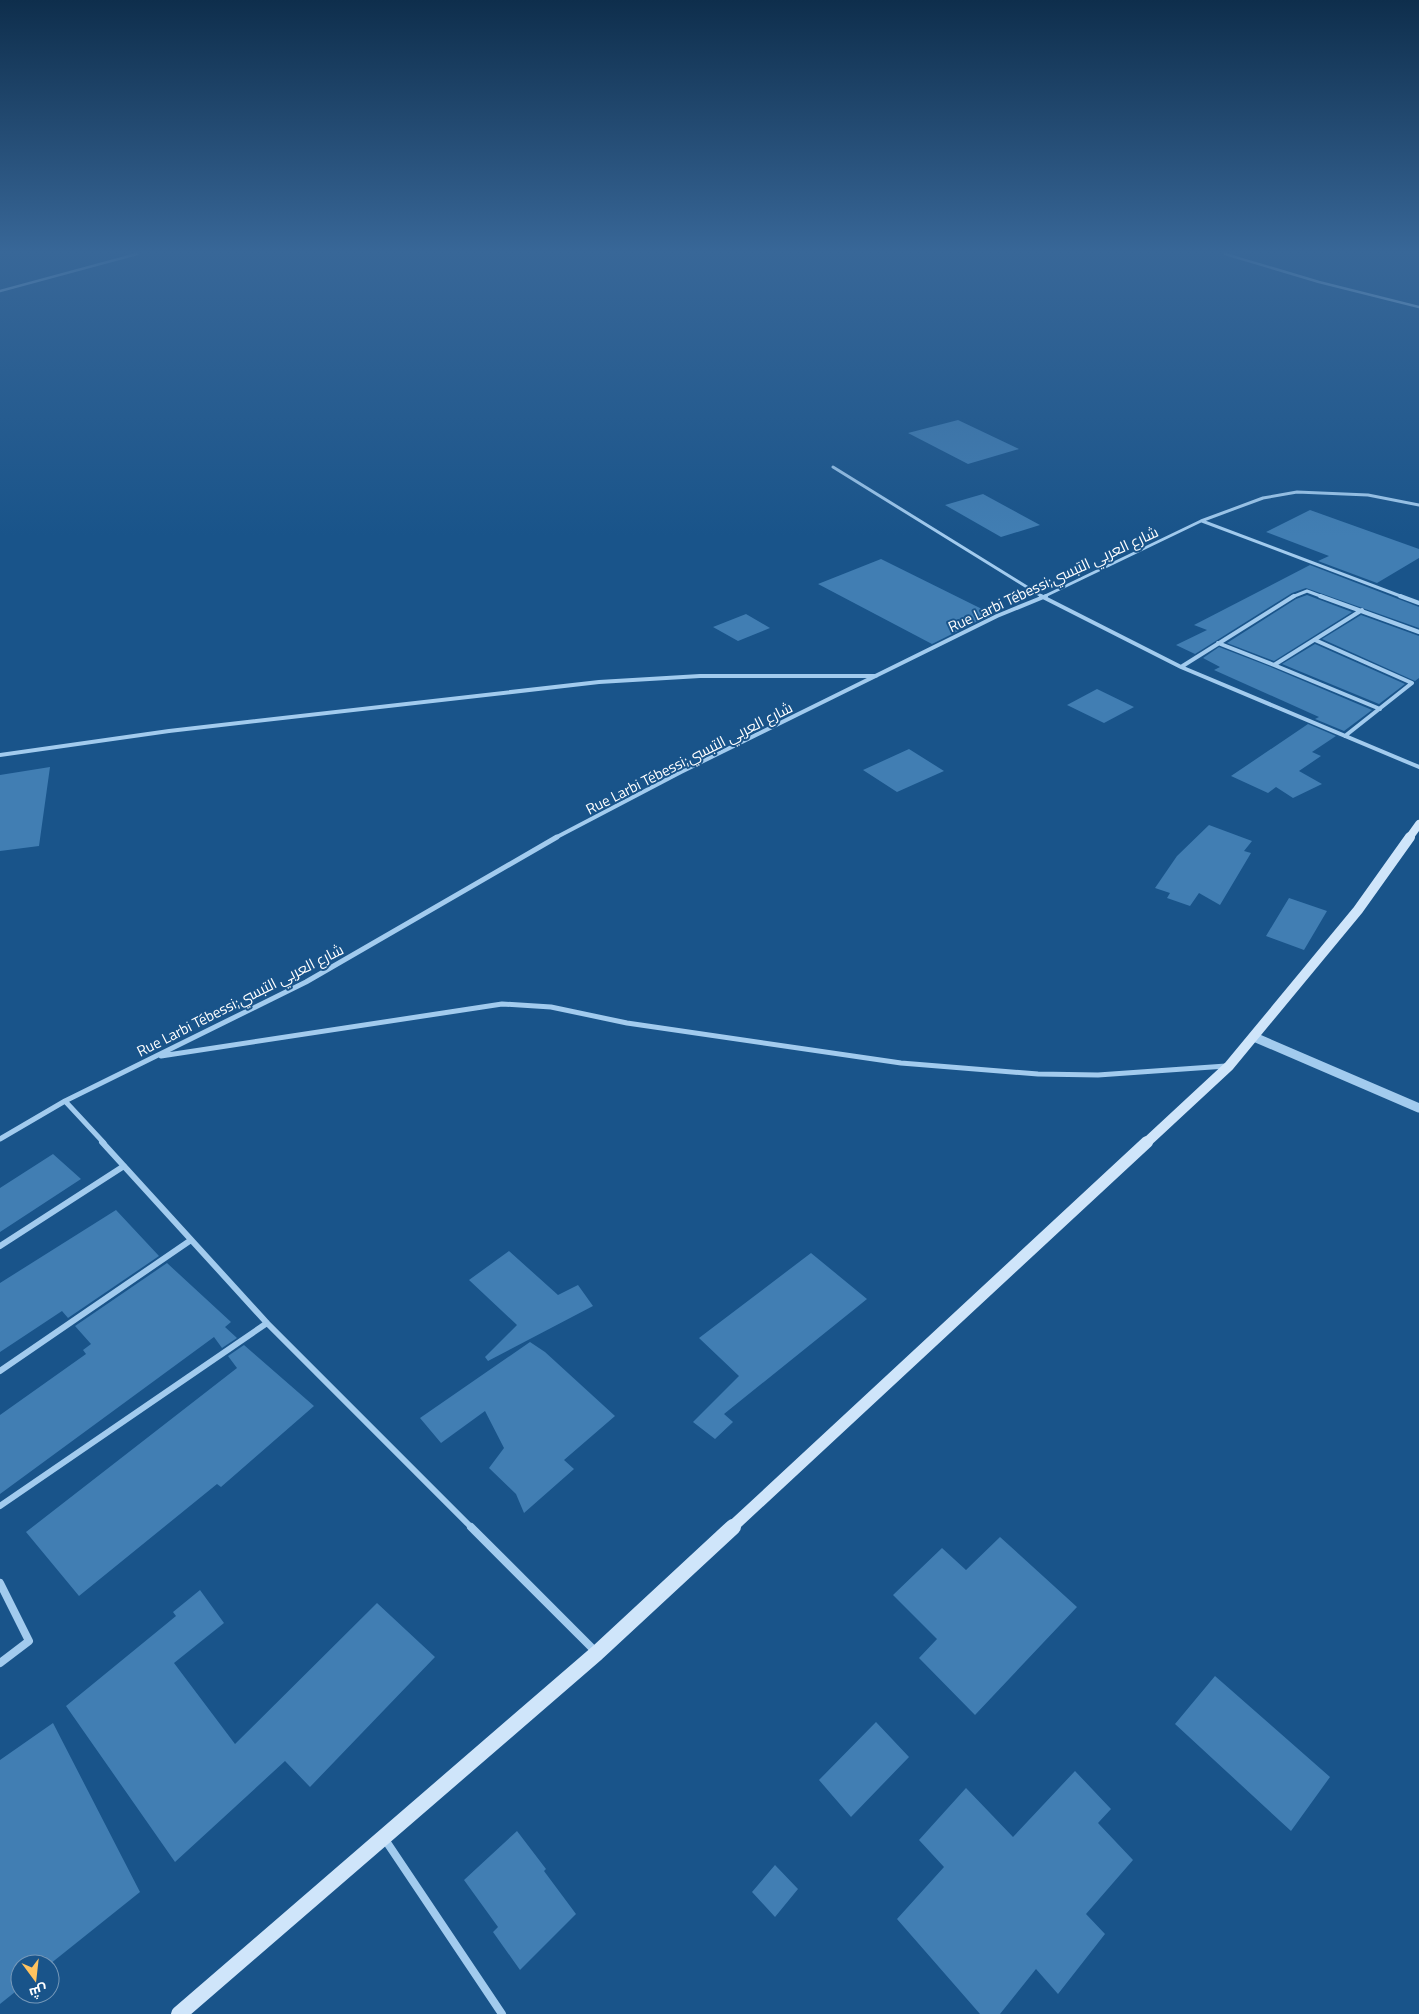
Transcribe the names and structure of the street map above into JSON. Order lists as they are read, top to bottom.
{
  "streets": {
    "street": ["Rue Larbi Tébessi;شارع العربي التبسي"]
  },
  "north": "bottom"
}
